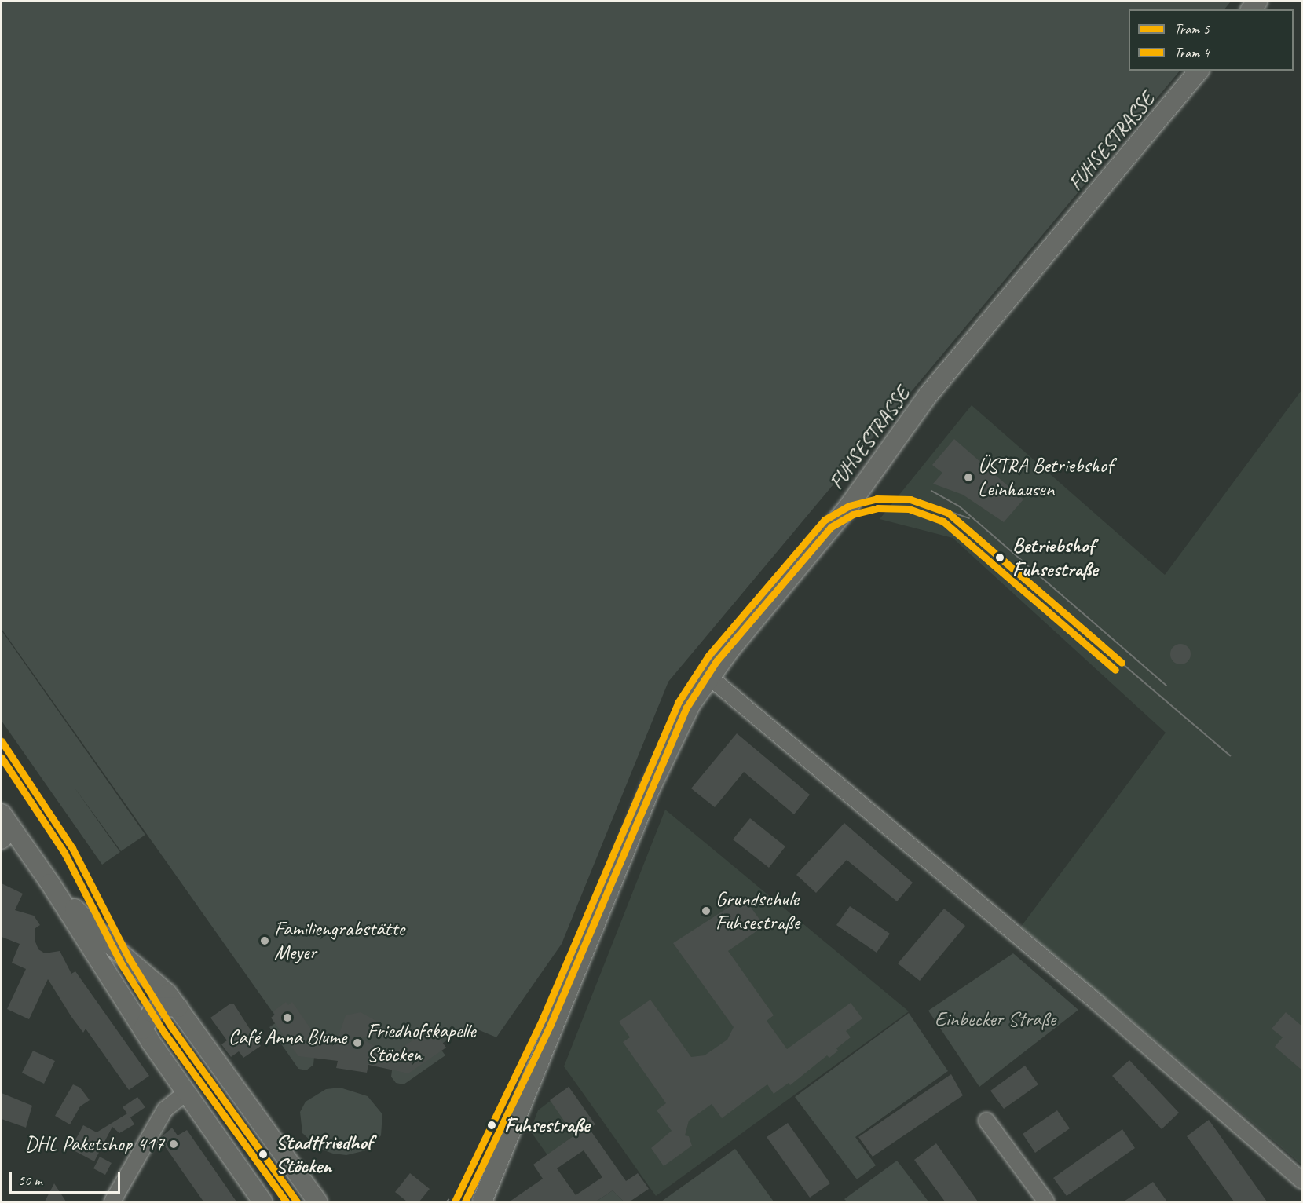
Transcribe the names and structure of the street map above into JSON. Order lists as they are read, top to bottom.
{
  "streets": {
    "street": ["FUHSESTRASSE"]
  },
  "parks": ["Einbecker Straße"],
  "places": [
    "ÜSTRA Betriebshof Leinhausen",
    "Betriebshof Fuhsestraße",
    "Grundschule Fuhsestraße",
    "Familiengrabstätte Meyer",
    "Café Anna Blume",
    "Friedhofskapelle Stöcken",
    "Fuhsestraße",
    "DHL Paketshop 417",
    "Stadtfriedhof Stöcken"
  ],
  "lines": ["tram line 5", "tram line 4"],
  "legend": ["Tram 5", "Tram 4"],
  "scale_bar": "50 m"
}
